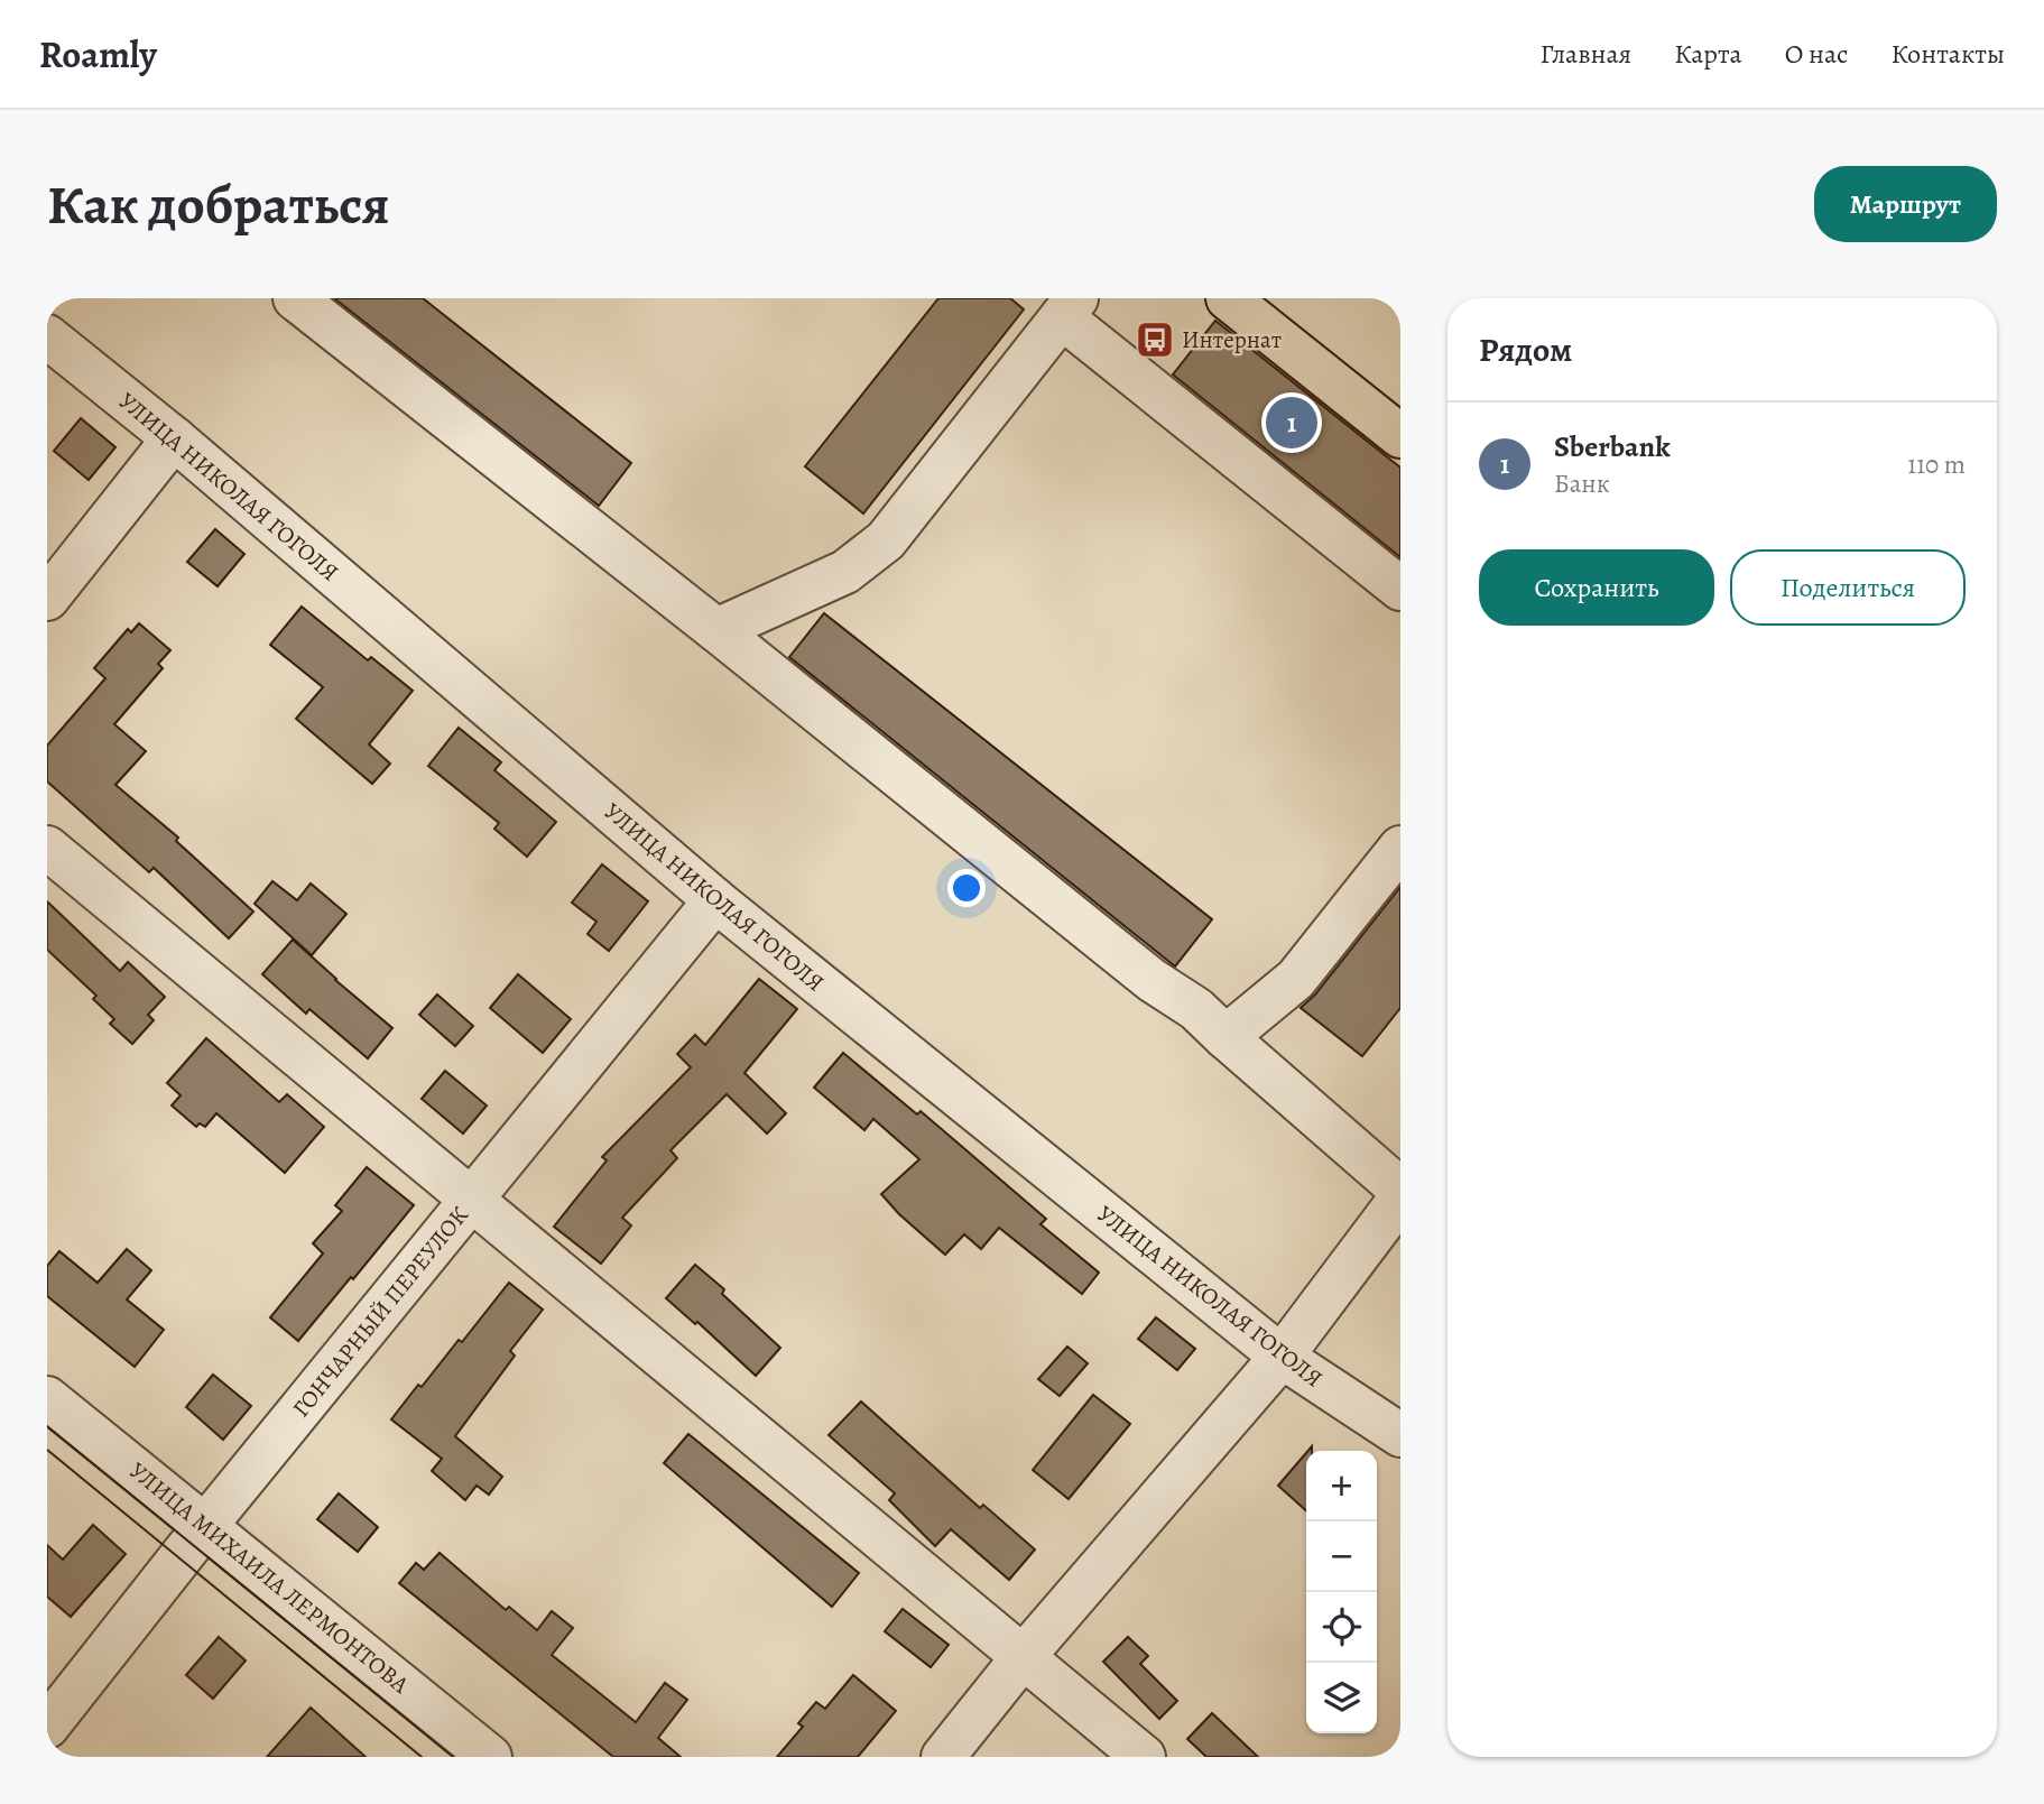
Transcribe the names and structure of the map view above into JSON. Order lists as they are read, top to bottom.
{
  "streets": {
    "street": ["УЛИЦА НИКОЛАЯ ГОГОЛЯ", "ГОНЧАРНЫЙ ПЕРЕУЛОК", "УЛИЦА МИХАИЛА ЛЕРМОНТОВА"]
  },
  "crossings": [
    ["УЛИЦА НИКОЛАЯ ГОГОЛЯ", "ГОНЧАРНЫЙ ПЕРЕУЛОК"],
    ["ГОНЧАРНЫЙ ПЕРЕУЛОК", "УЛИЦА МИХАИЛА ЛЕРМОНТОВА"]
  ],
  "places": {
    "bus stop": ["Интернат"]
  },
  "page": {
    "header": "Roamly",
    "nav": [
      "Главная",
      "Карта",
      "О нас",
      "Контакты"
    ],
    "buttons": [
      "Маршрут",
      ["Сохранить", "Поделиться"]
    ],
    "title": "Как добраться",
    "heading": "Рядом",
    "pins": "1",
    "list": [
      {
        "mark": "1",
        "name": "Sberbank",
        "note": "Банк",
        "value": "110 m"
      }
    ],
    "map_buttons": ["+", "−"]
  }
}
